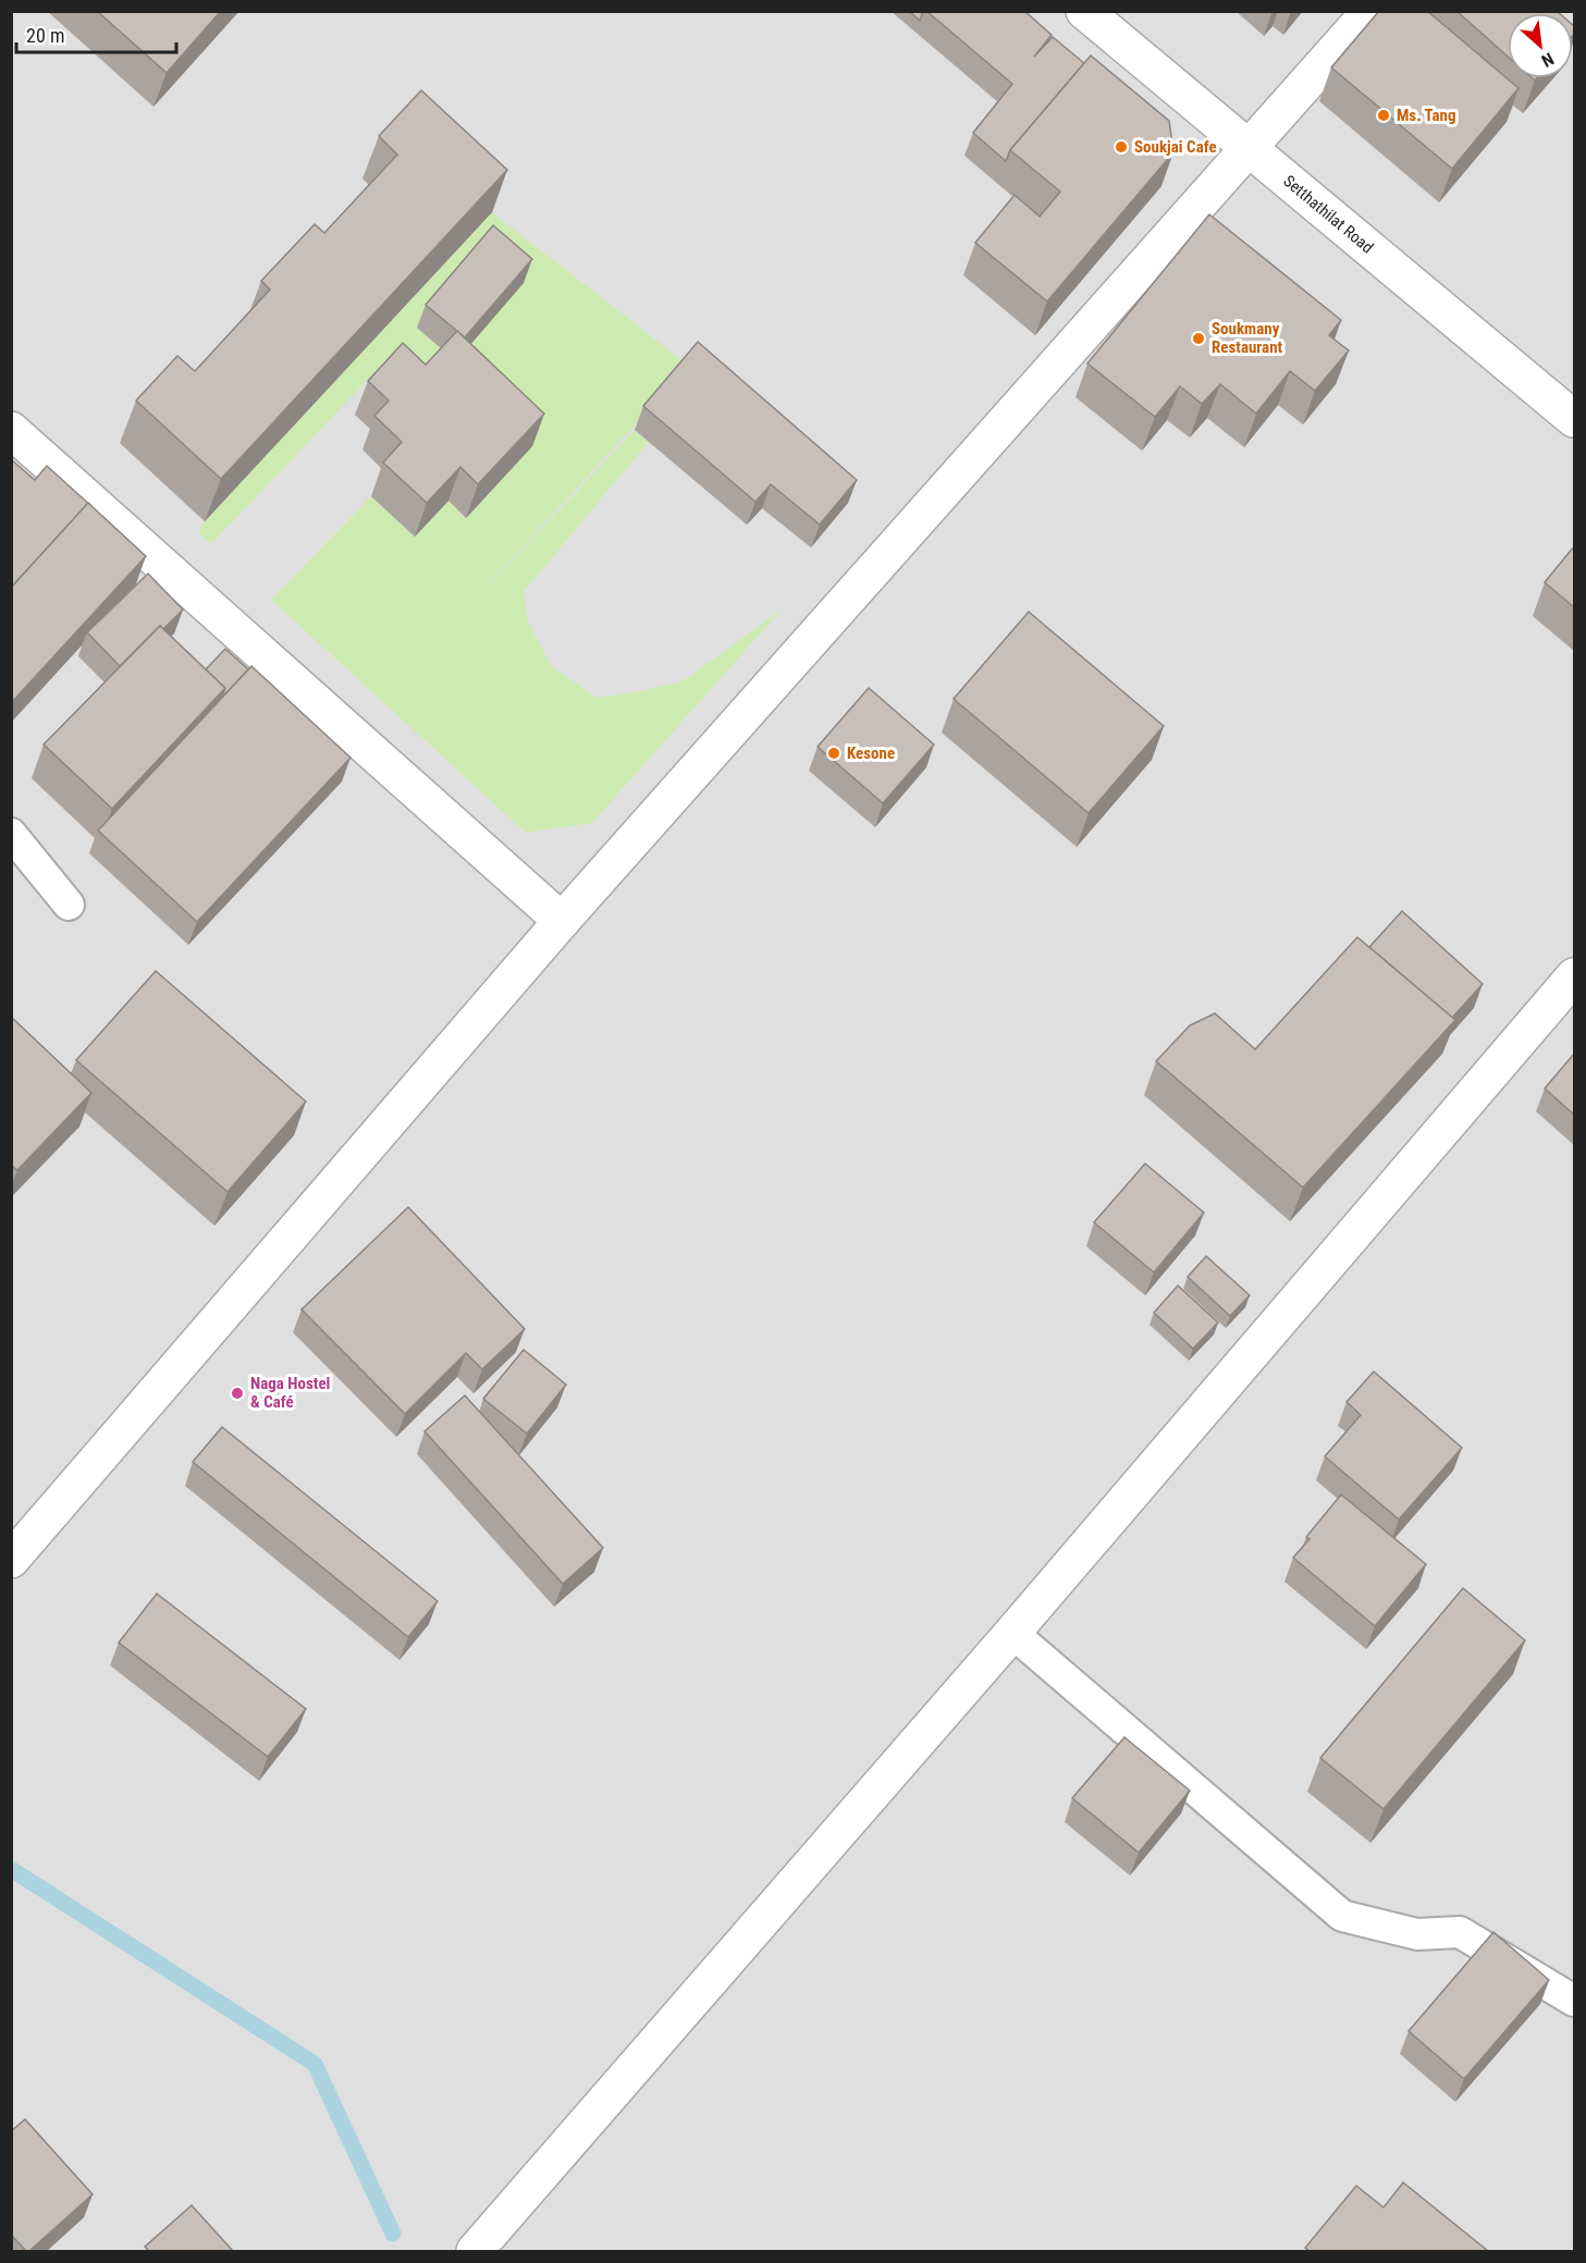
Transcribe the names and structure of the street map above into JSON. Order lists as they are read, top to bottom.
{
  "streets": {
    "street": ["Setthathilat Road"]
  },
  "places": [
    "Ms. Tang",
    "Soukjai Cafe",
    "Soukmany Restaurant",
    "Kesone",
    "Naga Hostel & Café"
  ],
  "scale_bar": "20 m",
  "north": "bottom right"
}
